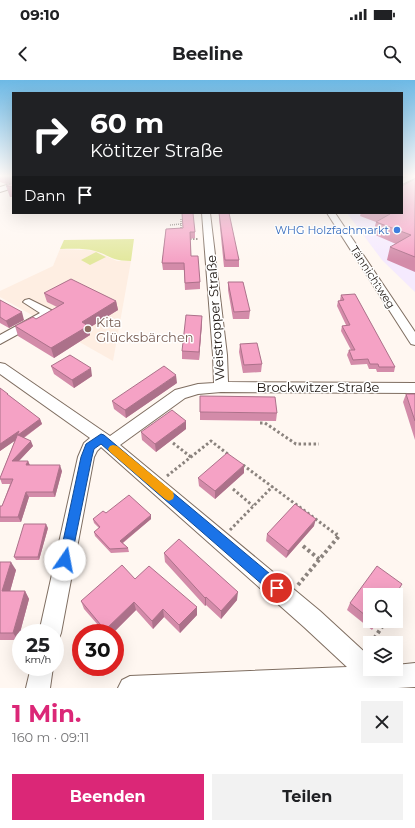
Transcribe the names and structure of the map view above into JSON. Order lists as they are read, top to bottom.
{
  "streets": {
    "street": ["Tännichtweg", "Weistropper Straße", "Brockwitzer Straße"]
  },
  "crossings": [
    ["Weistropper Straße", "Brockwitzer Straße"]
  ],
  "places": ["WHG Holzfachmarkt", "Kita Glücksbärchen"],
  "page": {
    "status": "09:10",
    "header": "Beeline",
    "turn": ["60 m", "Kötitzer Straße"],
    "then": "Dann",
    "speed": "25 km/h",
    "limit": "30",
    "heading": ["1 Min.", "160 m · 09:11"],
    "buttons": ["Beenden", "Teilen"]
  }
}
